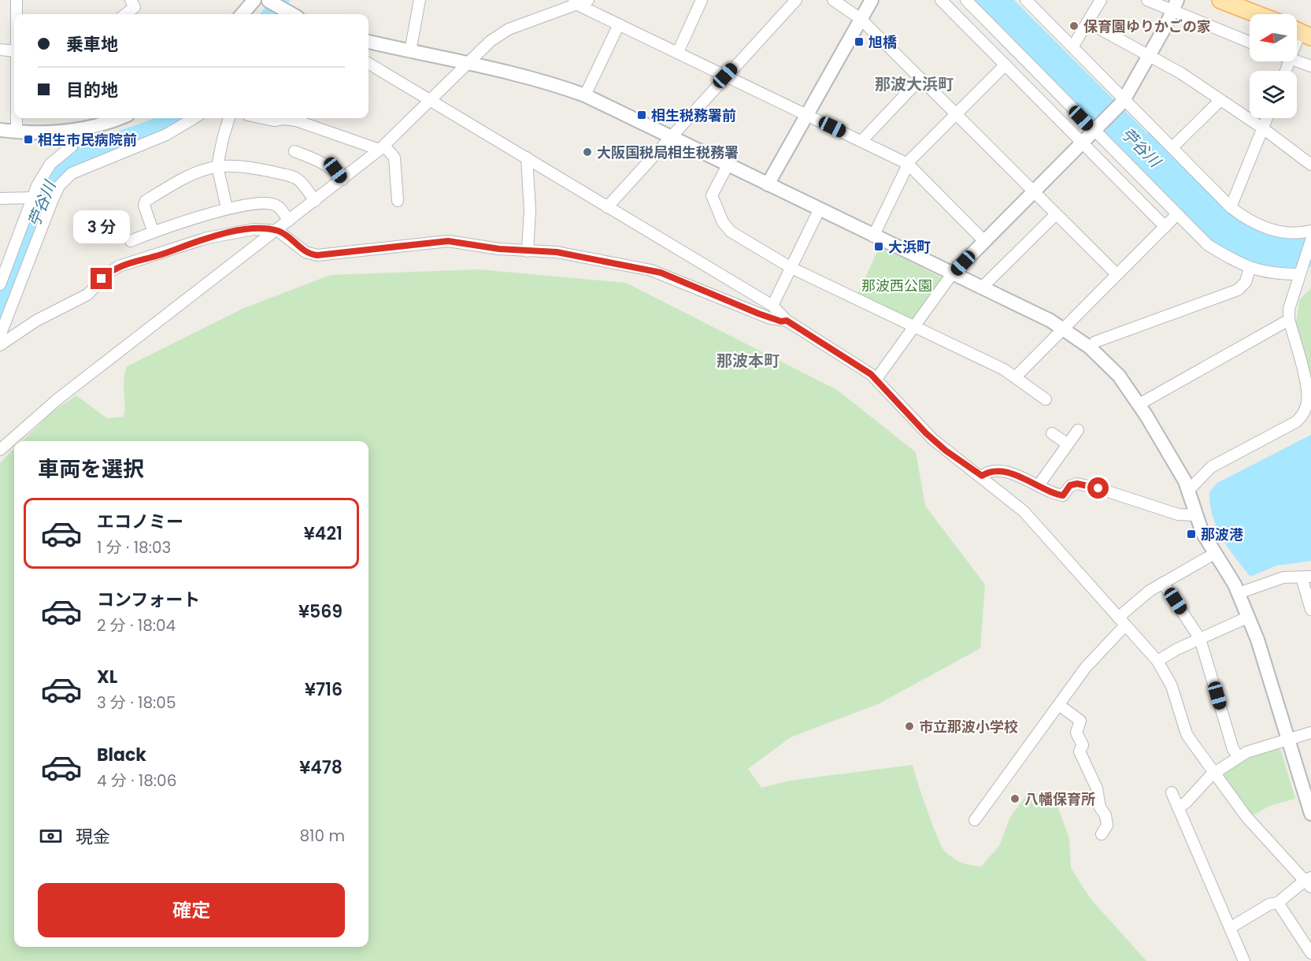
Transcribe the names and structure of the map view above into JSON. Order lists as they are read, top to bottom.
{
  "districts": ["那波大浜町", "那波本町"],
  "water": ["苧谷川"],
  "parks": ["那波西公園"],
  "places": {
    "other": [
      "保育園ゆりかごの家",
      "大阪国税局相生税務署",
      "市立那波小学校",
      "八幡保育所"
    ],
    "transit": [
      "旭橋",
      "相生税務署前",
      "相生市民病院前",
      "大浜町",
      "那波港"
    ]
  },
  "north": "left",
  "page": {
    "banner": ["乗車地", "目的地"],
    "bubble": "3 分",
    "heading": "車両を選択",
    "list": [
      {
        "name": "エコノミー",
        "note": "1 分 · 18:03",
        "value": "¥421"
      },
      {
        "name": "コンフォート",
        "note": "2 分 · 18:04",
        "value": "¥569"
      },
      {
        "name": "XL",
        "note": "3 分 · 18:05",
        "value": "¥716"
      },
      {
        "name": "Black",
        "note": "4 分 · 18:06",
        "value": "¥478"
      }
    ],
    "pay": ["現金", "810 m"],
    "buttons": "確定"
  }
}
